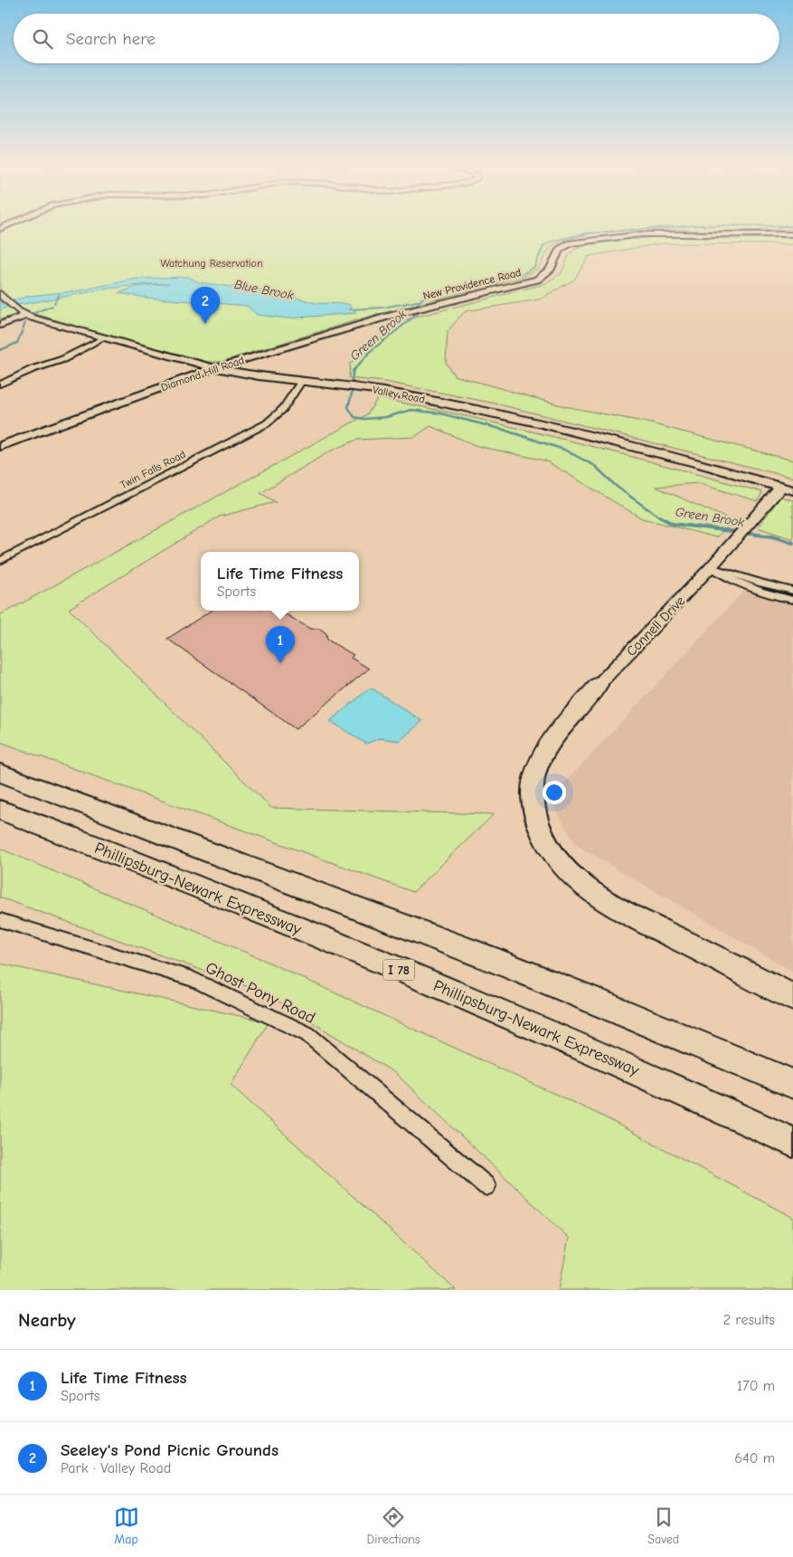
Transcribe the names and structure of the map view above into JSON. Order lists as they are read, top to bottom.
{
  "streets": {
    "highway": ["Phillipsburg-Newark Expressway", "I 78"],
    "main road": [
      "New Providence Road",
      "Diamond Hill Road",
      "Valley Road",
      "Connell Drive"
    ],
    "street": ["Twin Falls Road", "Ghost Pony Road"]
  },
  "crossings": [
    ["New Providence Road", "Diamond Hill Road"],
    ["Diamond Hill Road", "Valley Road"],
    ["Valley Road", "Twin Falls Road"],
    ["Valley Road", "Connell Drive"]
  ],
  "water": ["Blue Brook", "Green Brook"],
  "parks": ["Watchung Reservation"],
  "page": {
    "search": "Search here",
    "pins": ["2", "1"],
    "popup": ["Life Time Fitness", "Sports"],
    "heading": ["Nearby", "2 results"],
    "list": [
      {
        "mark": "1",
        "name": "Life Time Fitness",
        "note": "Sports",
        "value": "170 m"
      },
      {
        "mark": "2",
        "name": "Seeley's Pond Picnic Grounds",
        "note": "Park · Valley Road",
        "value": "640 m"
      }
    ],
    "nav": ["Map", "Directions", "Saved"]
  }
}
